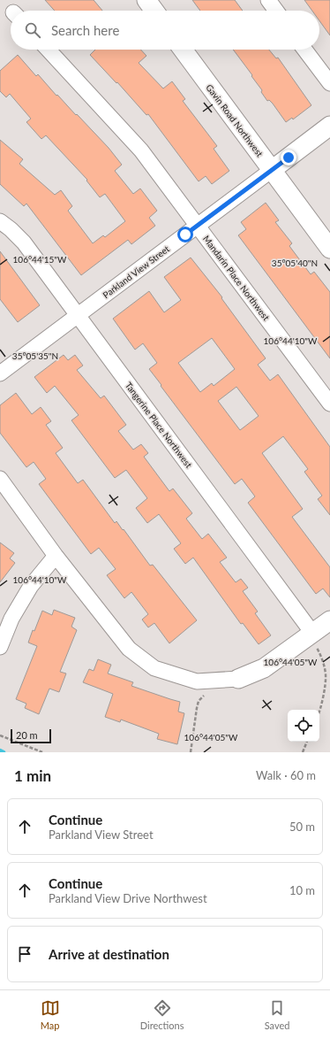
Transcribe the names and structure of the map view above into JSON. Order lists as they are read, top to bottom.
{
  "streets": {
    "street": [
      "Gavin Road Northwest",
      "Parkland View Street",
      "Mandarin Place Northwest",
      "Tangerine Place Northwest"
    ]
  },
  "crossings": [
    ["Gavin Road Northwest", "Parkland View Street"],
    ["Parkland View Street", "Mandarin Place Northwest"],
    ["Parkland View Street", "Tangerine Place Northwest"]
  ],
  "scale_bar": "20 m",
  "page": {
    "search": "Search here",
    "scale": "20 m",
    "heading": ["1 min", "Walk · 60 m"],
    "list": [
      ["Continue", "Parkland View Street", "50 m"],
      ["Continue", "Parkland View Drive Northwest", "10 m"],
      "Arrive at destination"
    ],
    "nav": ["Map", "Directions", "Saved"]
  },
  "coordinates": [
    "106°44'15\"W",
    "35°05'40\"N",
    "106°44'10\"W",
    "35°05'35\"N",
    "106°44'05\"W"
  ]
}
